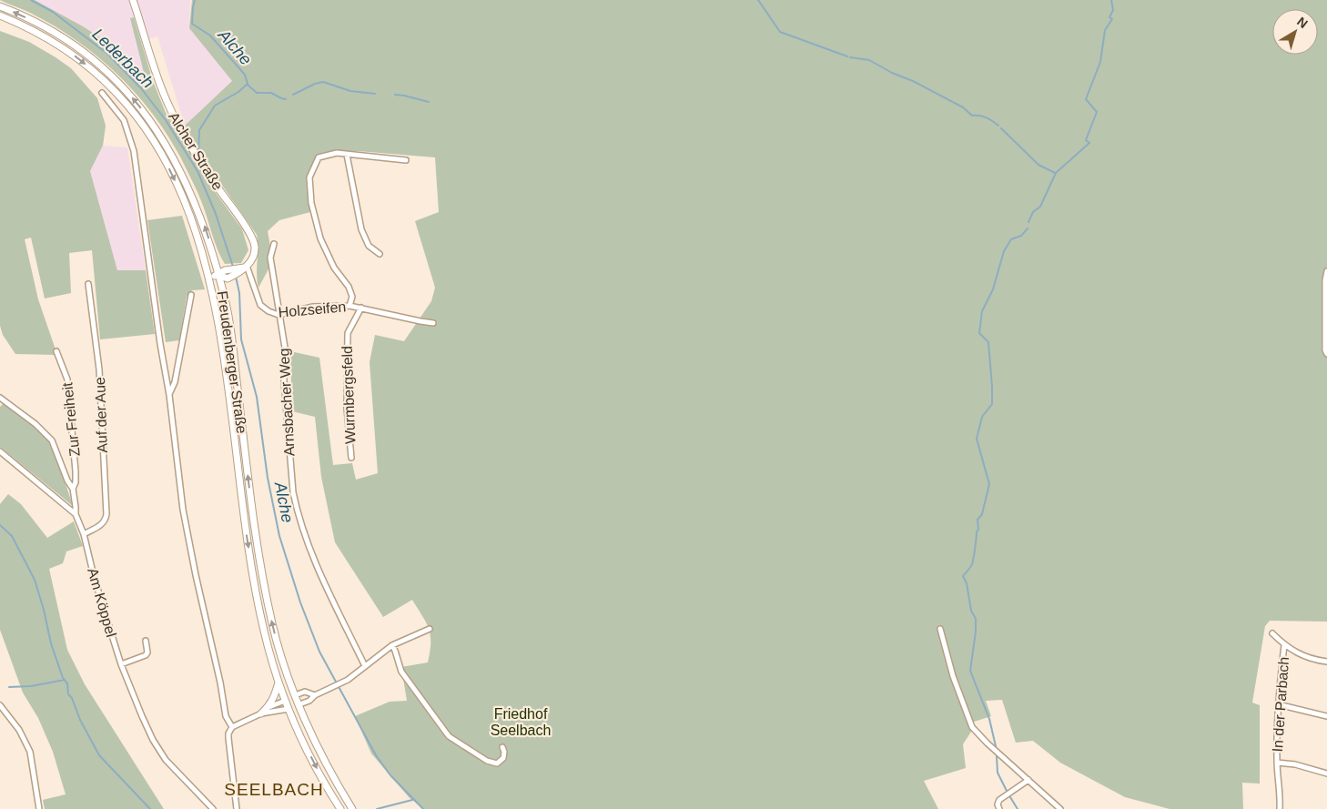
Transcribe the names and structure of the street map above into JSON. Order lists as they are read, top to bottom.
{
  "streets": {
    "main road": ["Alcher Straße", "Freudenberger Straße"],
    "street": [
      "Holzseifen",
      "Wurmbergsfeld",
      "Arnsbacher Weg",
      "Auf der Aue",
      "Zur Freiheit",
      "Am Köppel",
      "In der Parbach"
    ]
  },
  "crossings": [
    ["Alcher Straße", "Holzseifen"],
    ["Holzseifen", "Wurmbergsfeld"],
    ["Holzseifen", "Arnsbacher Weg"],
    ["Auf der Aue", "Am Köppel"],
    ["Zur Freiheit", "Am Köppel"]
  ],
  "districts": ["SEELBACH"],
  "water": ["Alche", "Lederbach"],
  "parks": ["Friedhof Seelbach"],
  "north": "top right"
}
